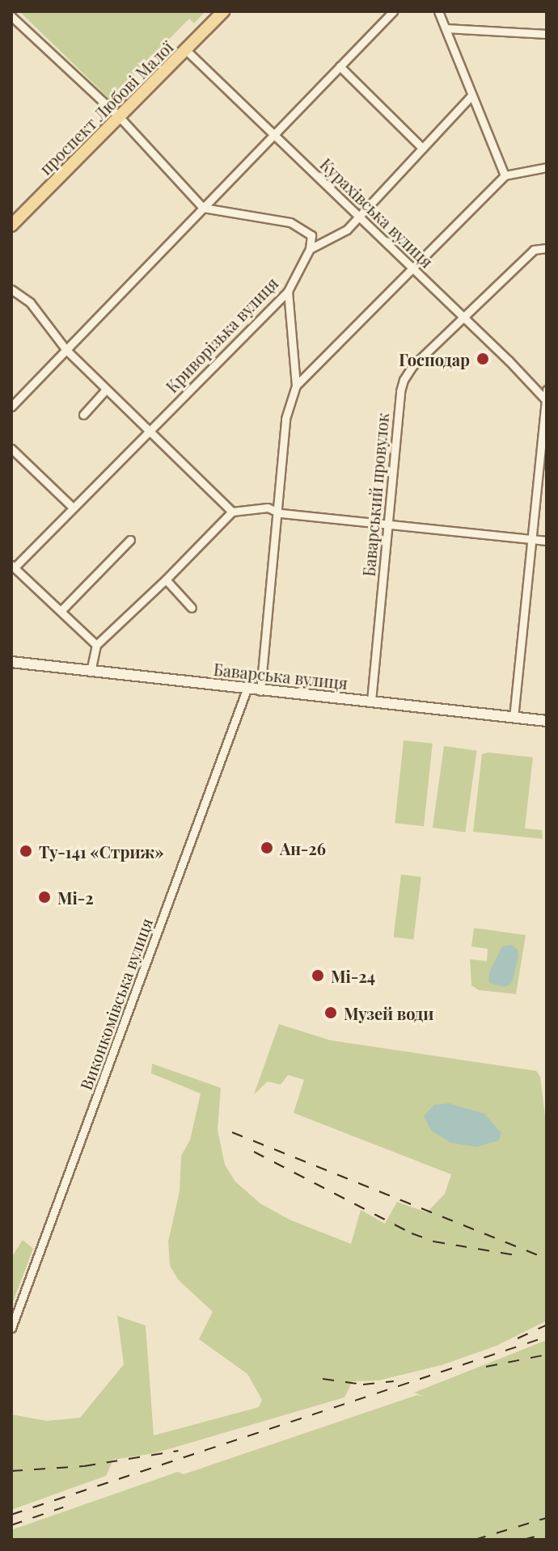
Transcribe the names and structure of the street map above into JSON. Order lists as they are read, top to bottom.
{
  "streets": {
    "main road": ["проспект Любові Малої"],
    "street": [
      "Курахівська вулиця",
      "Криворізька вулиця",
      "Баварський провулок",
      "Баварська вулиця",
      "Виконкомівська вулиця"
    ]
  },
  "crossings": [
    ["проспект Любові Малої", "Курахівська вулиця"],
    ["Курахівська вулиця", "Баварський провулок"],
    ["Баварський провулок", "Баварська вулиця"],
    ["Баварська вулиця", "Виконкомівська вулиця"]
  ],
  "places": [
    "Господар",
    "Ан-26",
    "Ту-141 «Стриж»",
    "Мі-2",
    "Мі-24",
    "Музей води"
  ]
}
